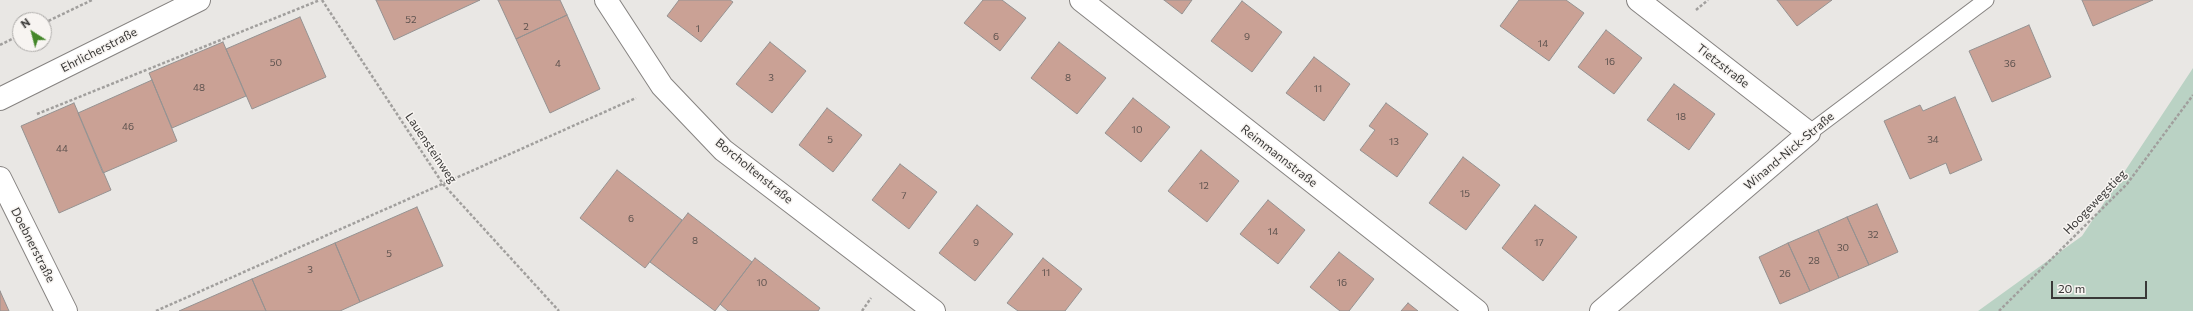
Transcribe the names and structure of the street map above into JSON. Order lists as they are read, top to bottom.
{
  "streets": {
    "street": [
      "Ehrlicherstraße",
      "Tietzstraße",
      "Winand-Nick-Straße",
      "Reimmannstraße",
      "Borcholtenstraße",
      "Doebnerstraße"
    ],
    "path": ["Lauensteinweg", "Hoogewegstieg"]
  },
  "crossings": [
    ["Tietzstraße", "Winand-Nick-Straße"]
  ],
  "house_numbers": [
    "52",
    "2",
    "1",
    "6",
    "9",
    "14",
    "16",
    "50",
    "4",
    "36",
    "3",
    "8",
    "48",
    "11",
    "18",
    "46",
    "10",
    "5",
    "34",
    "13",
    "44",
    "12",
    "15",
    "7",
    "6",
    "14",
    "32",
    "8",
    "9",
    "17",
    "30",
    "5",
    "28",
    "3",
    "11",
    "26",
    "10",
    "16"
  ],
  "scale_bar": "20 m",
  "north": "top left"
}
